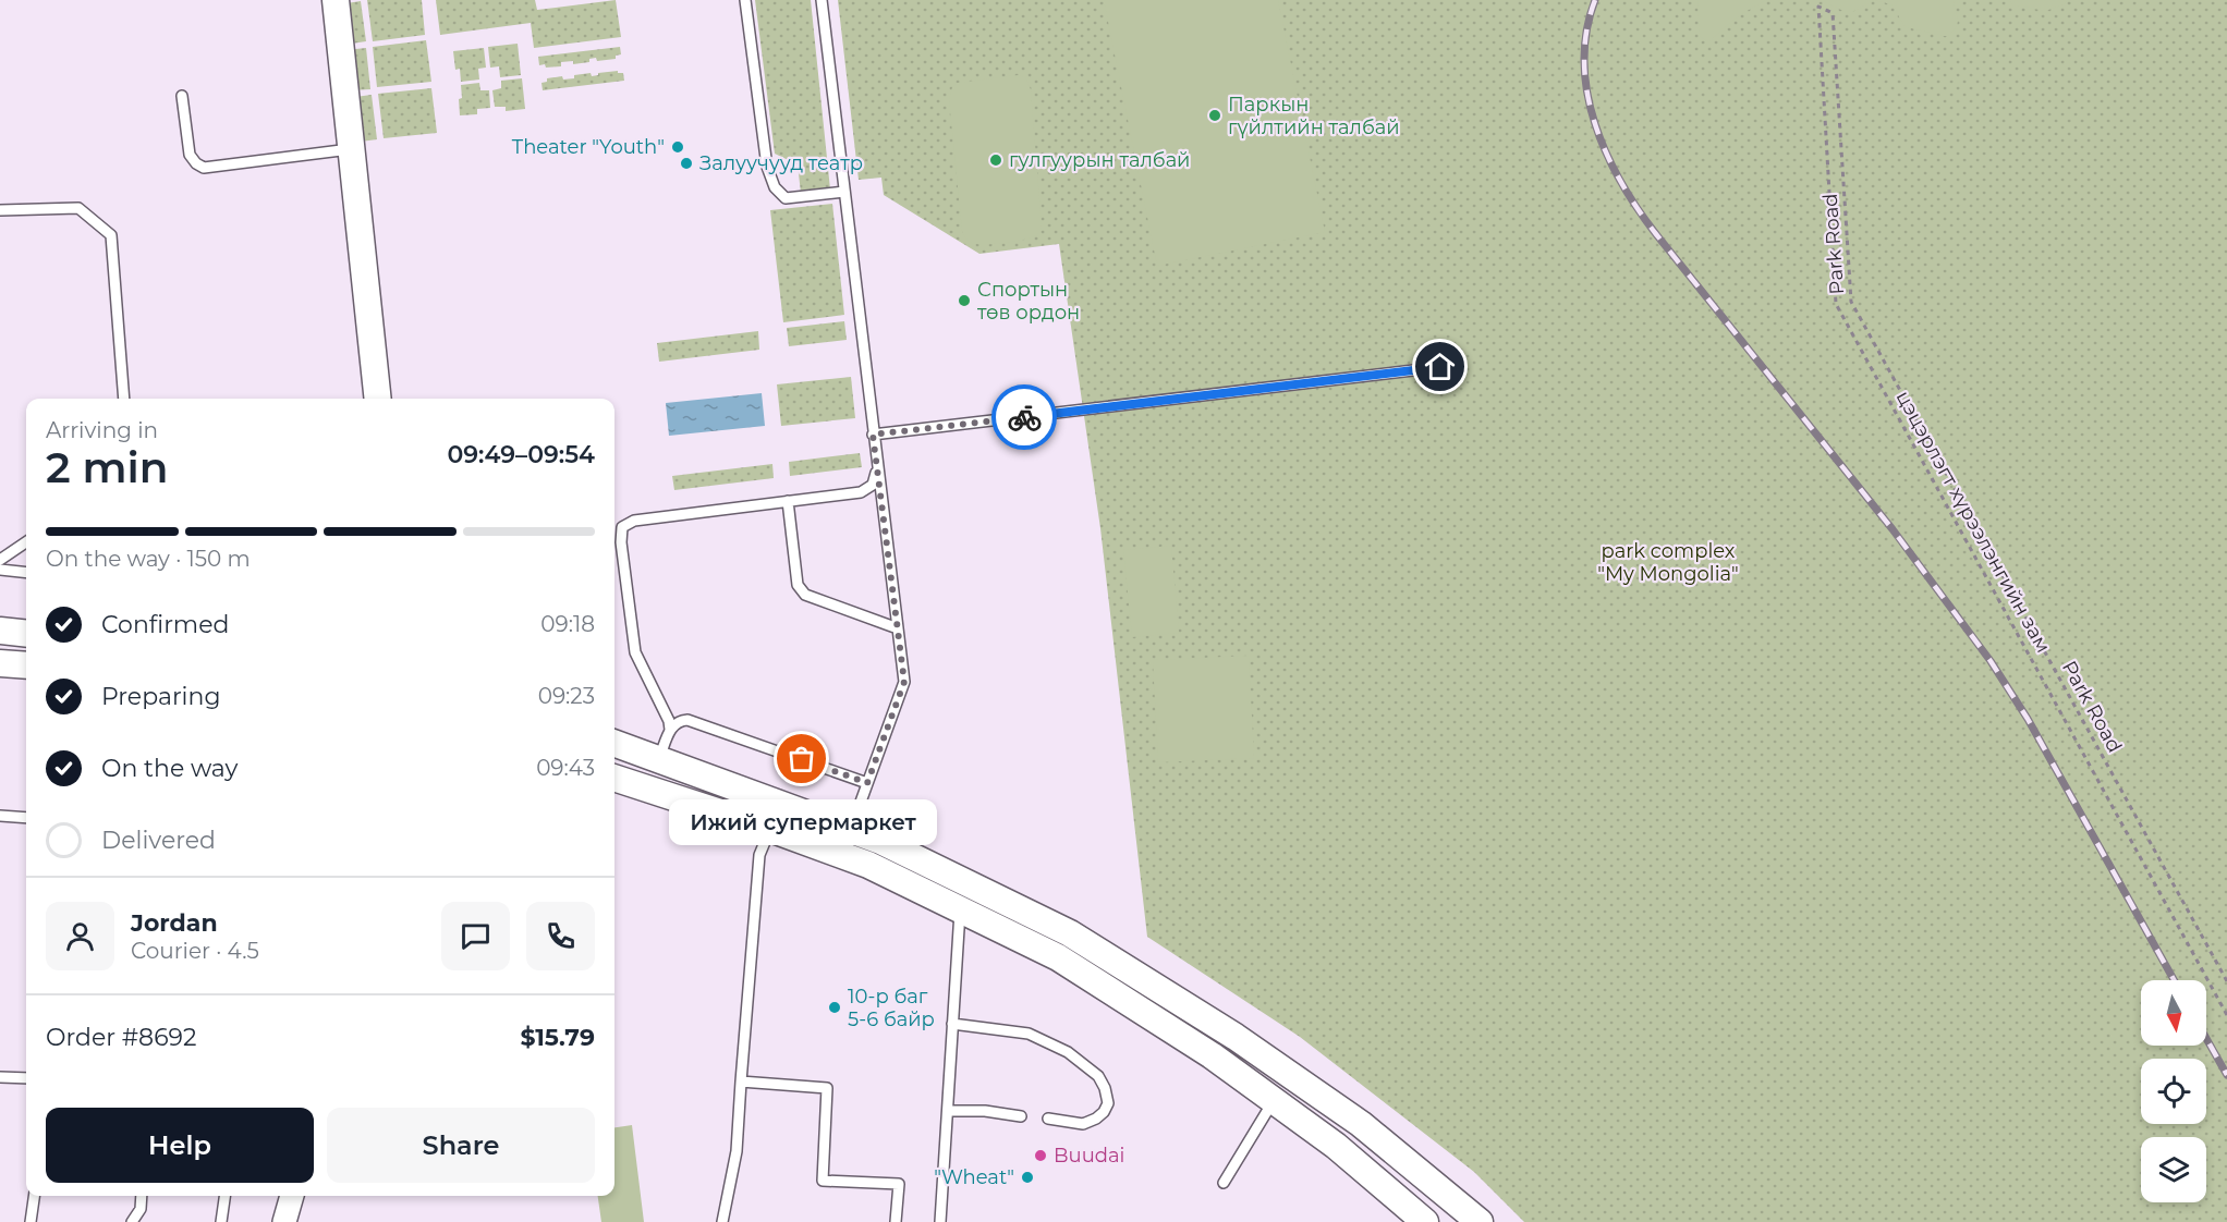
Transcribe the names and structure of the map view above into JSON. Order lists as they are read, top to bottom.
{
  "streets": {
    "path": ["Park Road", "цэцэрлэгт хүрээлэнгийн зам"]
  },
  "crossings": [
    ["Park Road", "цэцэрлэгт хүрээлэнгийн зам"]
  ],
  "parks": ["park complex \"My Mongolia\""],
  "places": [
    "Паркын гүйлтийн талбай",
    "Theater \"Youth\"",
    "гулгуурын талбай",
    "Залуучууд театр",
    "Спортын төв ордон",
    "Ижий супермаркет",
    "10-р баг 5-6 байр",
    "Buudai",
    "\"Wheat\""
  ],
  "north": "bottom",
  "page": {
    "heading": ["2 min", "Arriving in", "09:49–09:54"],
    "panel": [
      "Jordan",
      "Courier · 4.5",
      "Order #8692",
      "$15.79"
    ],
    "bar": "On the way · 150 m",
    "list": [
      ["Confirmed", "09:18"],
      ["Preparing", "09:23"],
      ["On the way", "09:43"],
      "Delivered"
    ],
    "bubble": "Ижий супермаркет",
    "buttons": ["Help", "Share"]
  }
}
